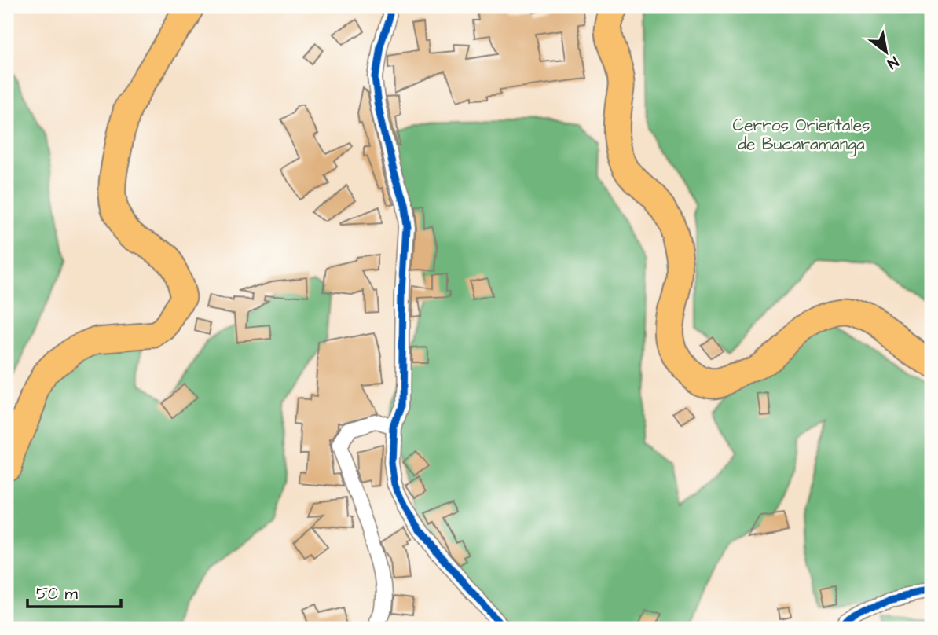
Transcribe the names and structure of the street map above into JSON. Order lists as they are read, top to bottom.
{
  "parks": ["Cerros Orientales de Bucaramanga"],
  "scale_bar": "50 m",
  "north": "bottom right"
}
